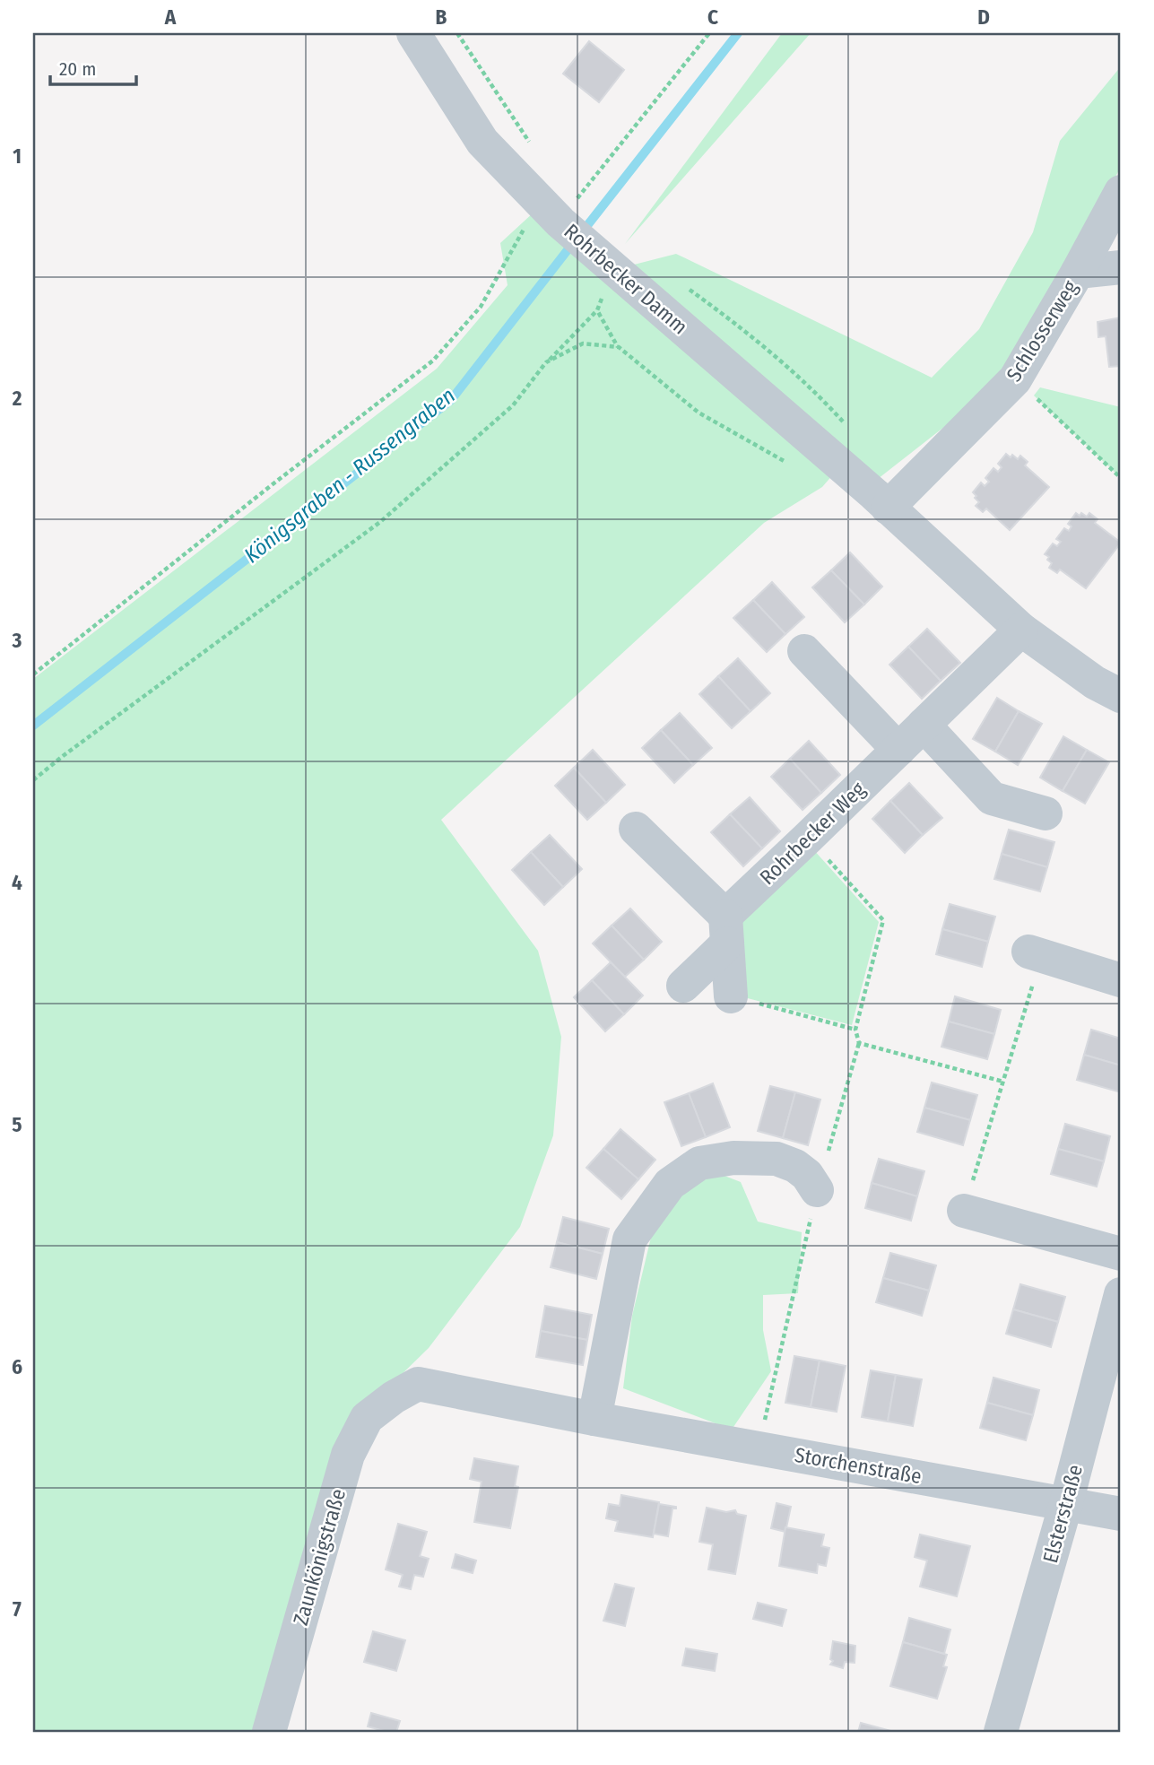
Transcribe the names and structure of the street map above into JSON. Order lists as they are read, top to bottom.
{
  "streets": {
    "street": [
      "Rohrbecker Damm",
      "Schlosserweg",
      "Rohrbecker Weg",
      "Storchenstraße",
      "Elsterstraße",
      "Zaunkönigstraße"
    ]
  },
  "crossings": [
    ["Rohrbecker Damm", "Schlosserweg"],
    ["Storchenstraße", "Elsterstraße"],
    ["Storchenstraße", "Zaunkönigstraße"]
  ],
  "water": ["Königsgraben - Russengraben"],
  "scale_bar": "20 m",
  "grid": {
    "columns": [
      "A",
      "B",
      "C",
      "D"
    ],
    "rows": [
      "1",
      "2",
      "3",
      "4",
      "5",
      "6",
      "7"
    ]
  }
}
